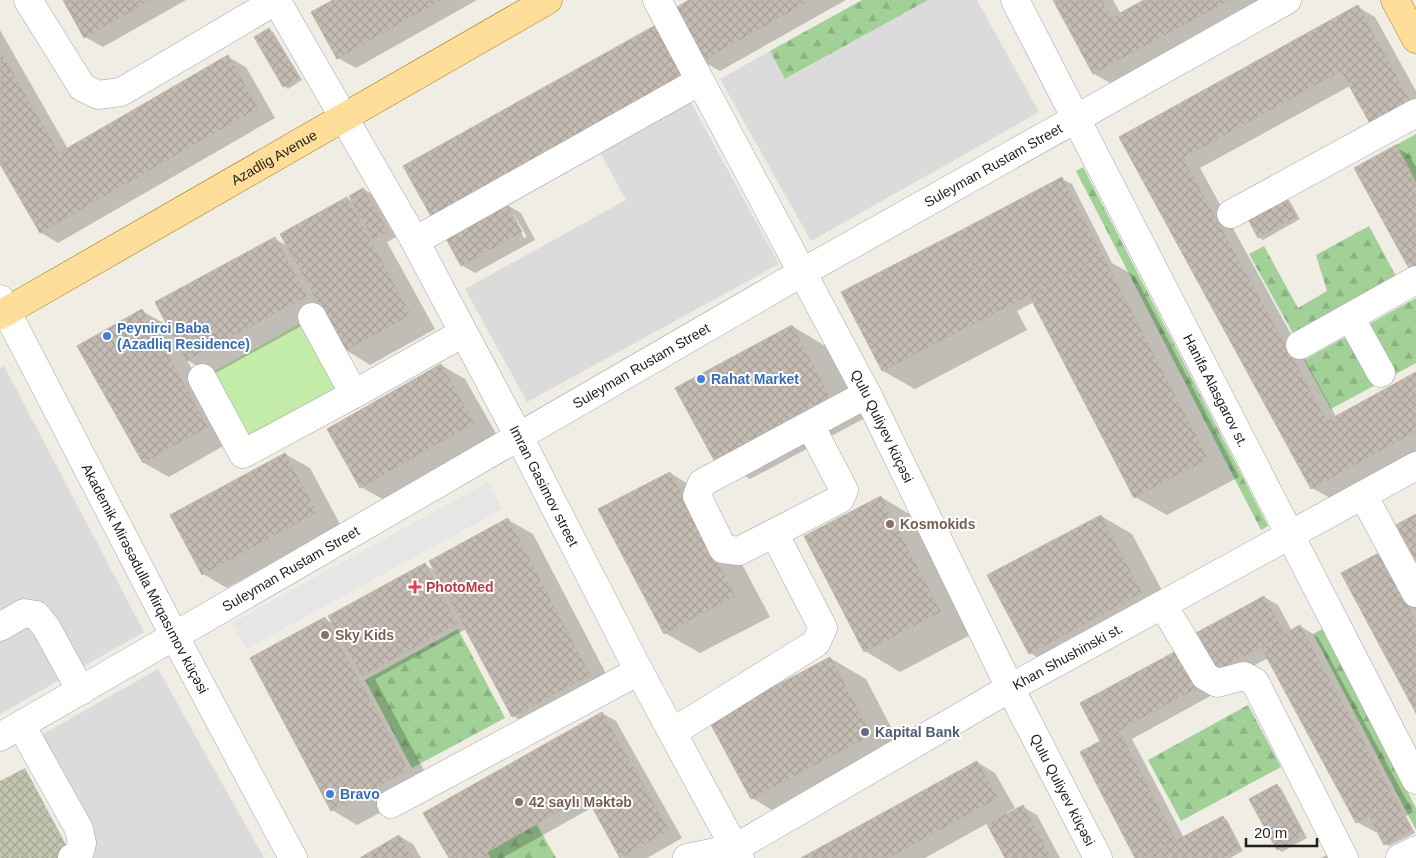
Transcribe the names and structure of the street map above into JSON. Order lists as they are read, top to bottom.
{
  "streets": {
    "main road": ["Azadlig Avenue"],
    "street": [
      "Suleyman Rustam Street",
      "Hanifa Alasgarov st.",
      "Qulu Quliyev küçəsi",
      "Imran Gasimov street",
      "Akademik Mirəsədulla Mirqasımov küçəsi",
      "Khan Shushinski st."
    ]
  },
  "crossings": [
    ["Azadlig Avenue", "Imran Gasimov street"],
    ["Azadlig Avenue", "Akademik Mirəsədulla Mirqasımov küçəsi"],
    ["Suleyman Rustam Street", "Hanifa Alasgarov st."],
    ["Suleyman Rustam Street", "Qulu Quliyev küçəsi"],
    ["Suleyman Rustam Street", "Imran Gasimov street"],
    ["Suleyman Rustam Street", "Akademik Mirəsədulla Mirqasımov küçəsi"],
    ["Hanifa Alasgarov st.", "Khan Shushinski st."],
    ["Qulu Quliyev küçəsi", "Khan Shushinski st."],
    ["Imran Gasimov street", "Khan Shushinski st."]
  ],
  "places": {
    "other": [
      "Peynirci Baba (Azadliq Residence)",
      "Rahat Market",
      "Kosmokids",
      "Sky Kids",
      "Kapital Bank",
      "Bravo",
      "42 saylı Məktəb"
    ],
    "health": ["PhotoMed"]
  },
  "scale_bar": "20 m"
}
